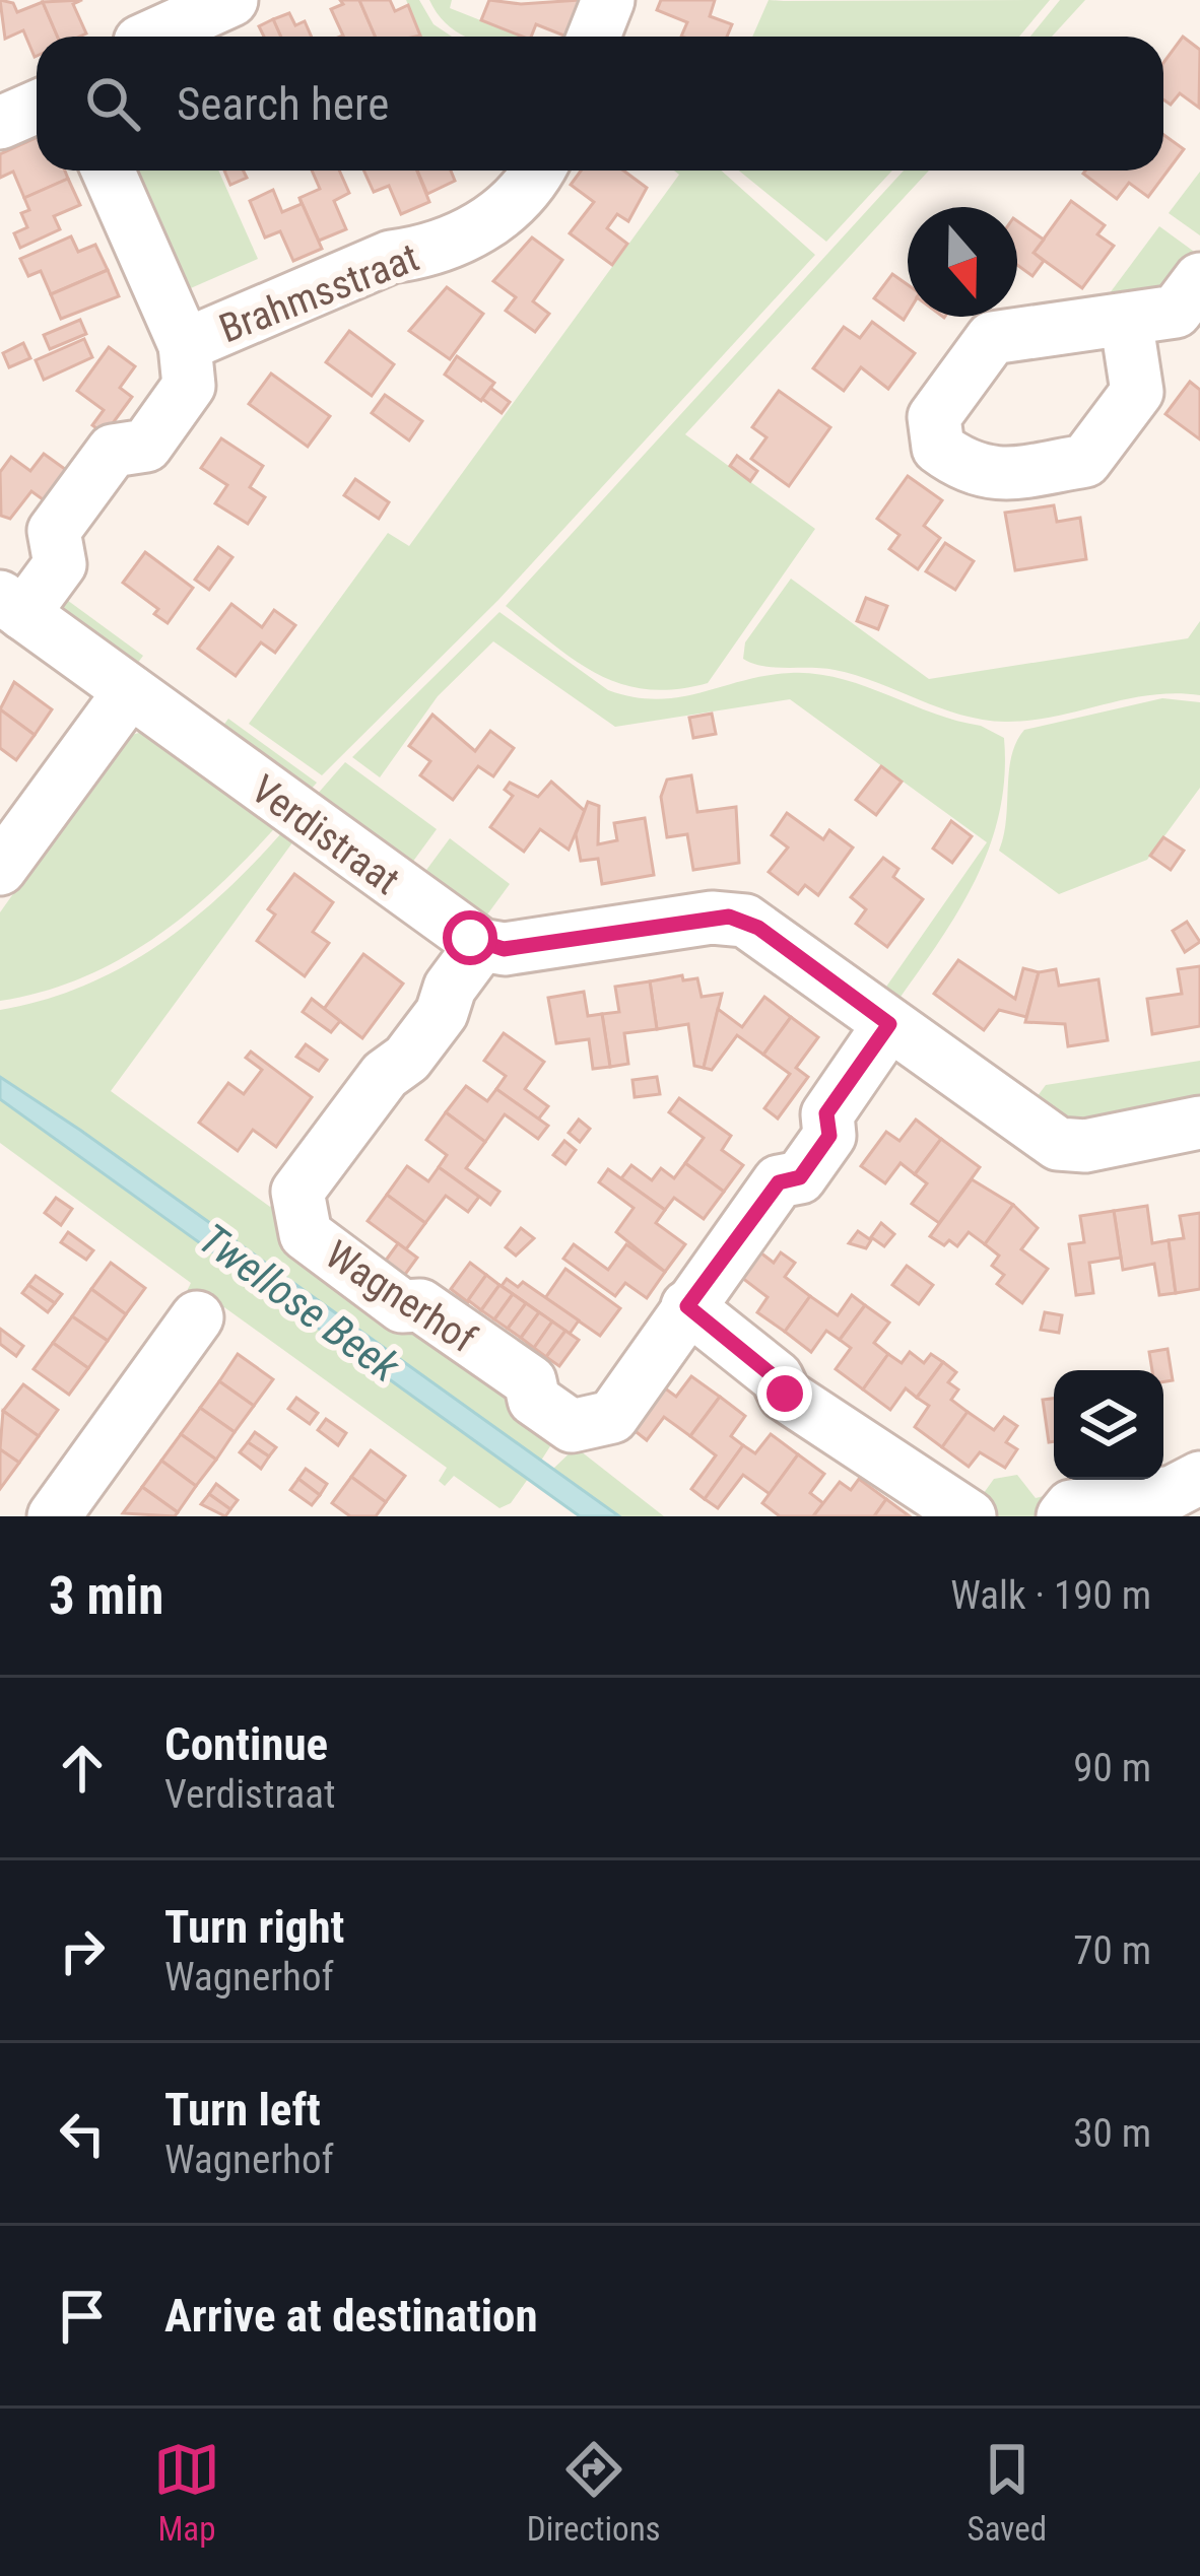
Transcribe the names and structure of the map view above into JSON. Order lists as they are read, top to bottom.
{
  "streets": {
    "street": ["Brahmsstraat", "Verdistraat", "Wagnerhof"]
  },
  "crossings": [
    ["Brahmsstraat", "Verdistraat"],
    ["Verdistraat", "Wagnerhof"]
  ],
  "water": ["Twellose Beek"],
  "north": "bottom",
  "page": {
    "search": "Search here",
    "heading": ["3 min", "Walk · 190 m"],
    "list": [
      ["Continue", "Verdistraat", "90 m"],
      ["Turn right", "Wagnerhof", "70 m"],
      ["Turn left", "Wagnerhof", "30 m"],
      "Arrive at destination"
    ],
    "nav": ["Map", "Directions", "Saved"]
  }
}
